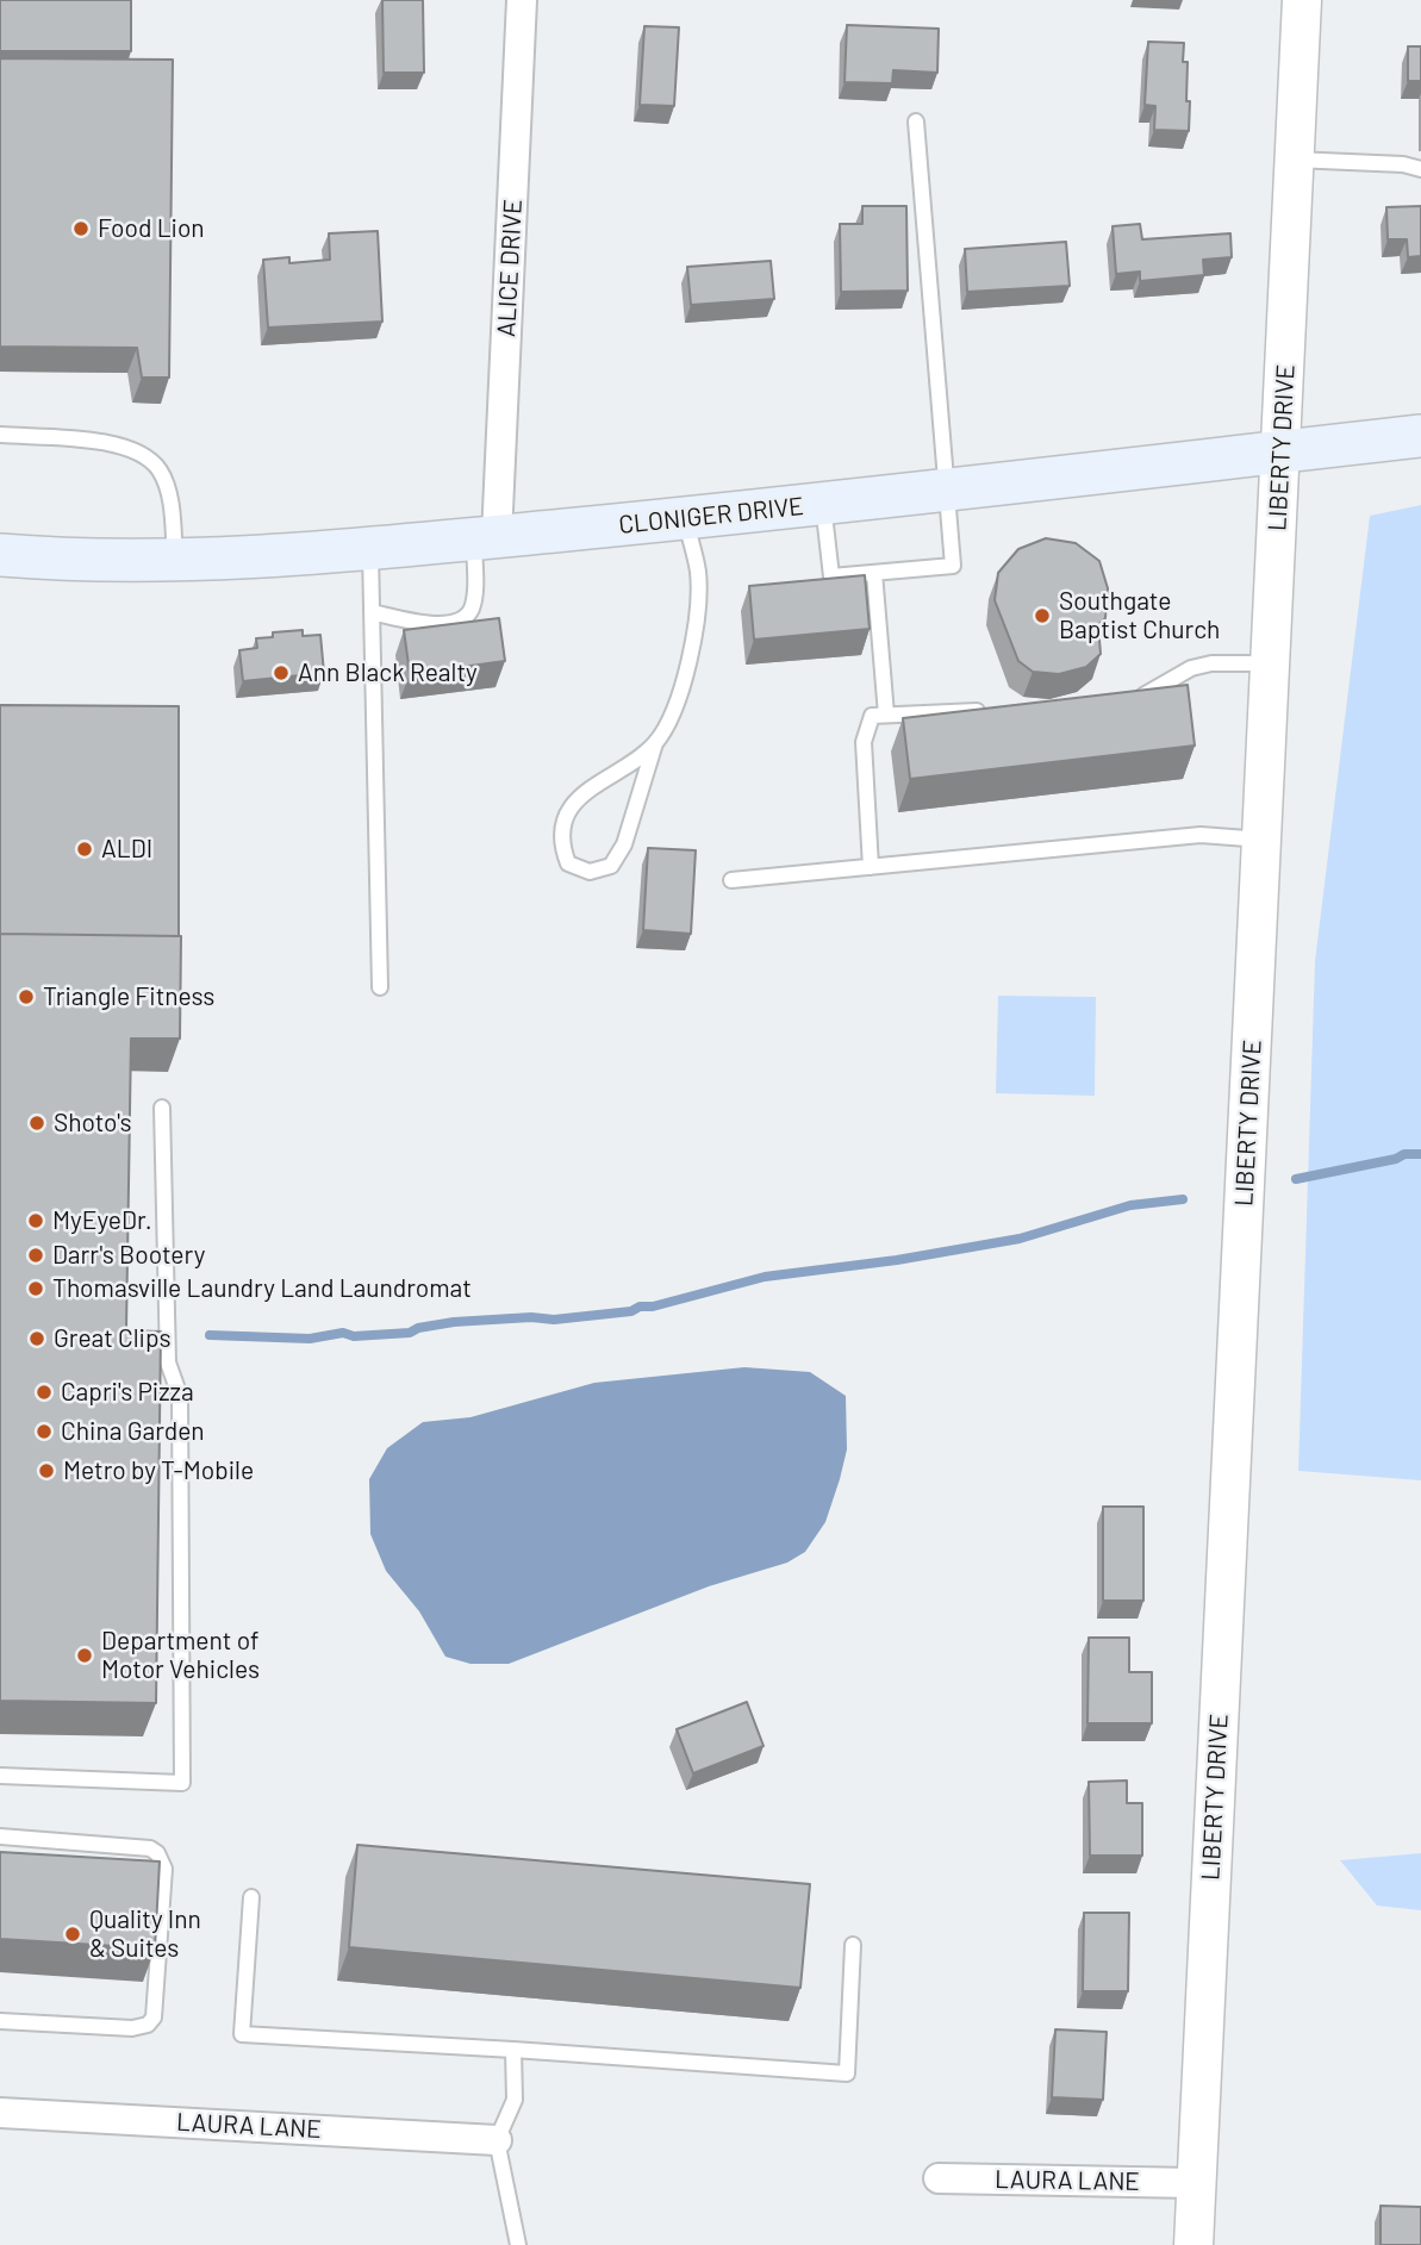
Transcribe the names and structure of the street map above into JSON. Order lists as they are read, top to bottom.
{
  "streets": {
    "main road": ["CLONIGER DRIVE"],
    "street": ["ALICE DRIVE", "LIBERTY DRIVE", "LAURA LANE"]
  },
  "crossings": [
    ["ALICE DRIVE", "CLONIGER DRIVE"],
    ["LIBERTY DRIVE", "CLONIGER DRIVE"],
    ["LIBERTY DRIVE", "LAURA LANE"]
  ],
  "places": [
    "Food Lion",
    "Southgate Baptist Church",
    "Ann Black Realty",
    "ALDI",
    "Triangle Fitness",
    "Shoto's",
    "MyEyeDr.",
    "Darr's Bootery",
    "Thomasville Laundry Land Laundromat",
    "Great Clips",
    "Capri's Pizza",
    "China Garden",
    "Metro by T-Mobile",
    "Department of Motor Vehicles",
    "Quality Inn & Suites"
  ]
}
